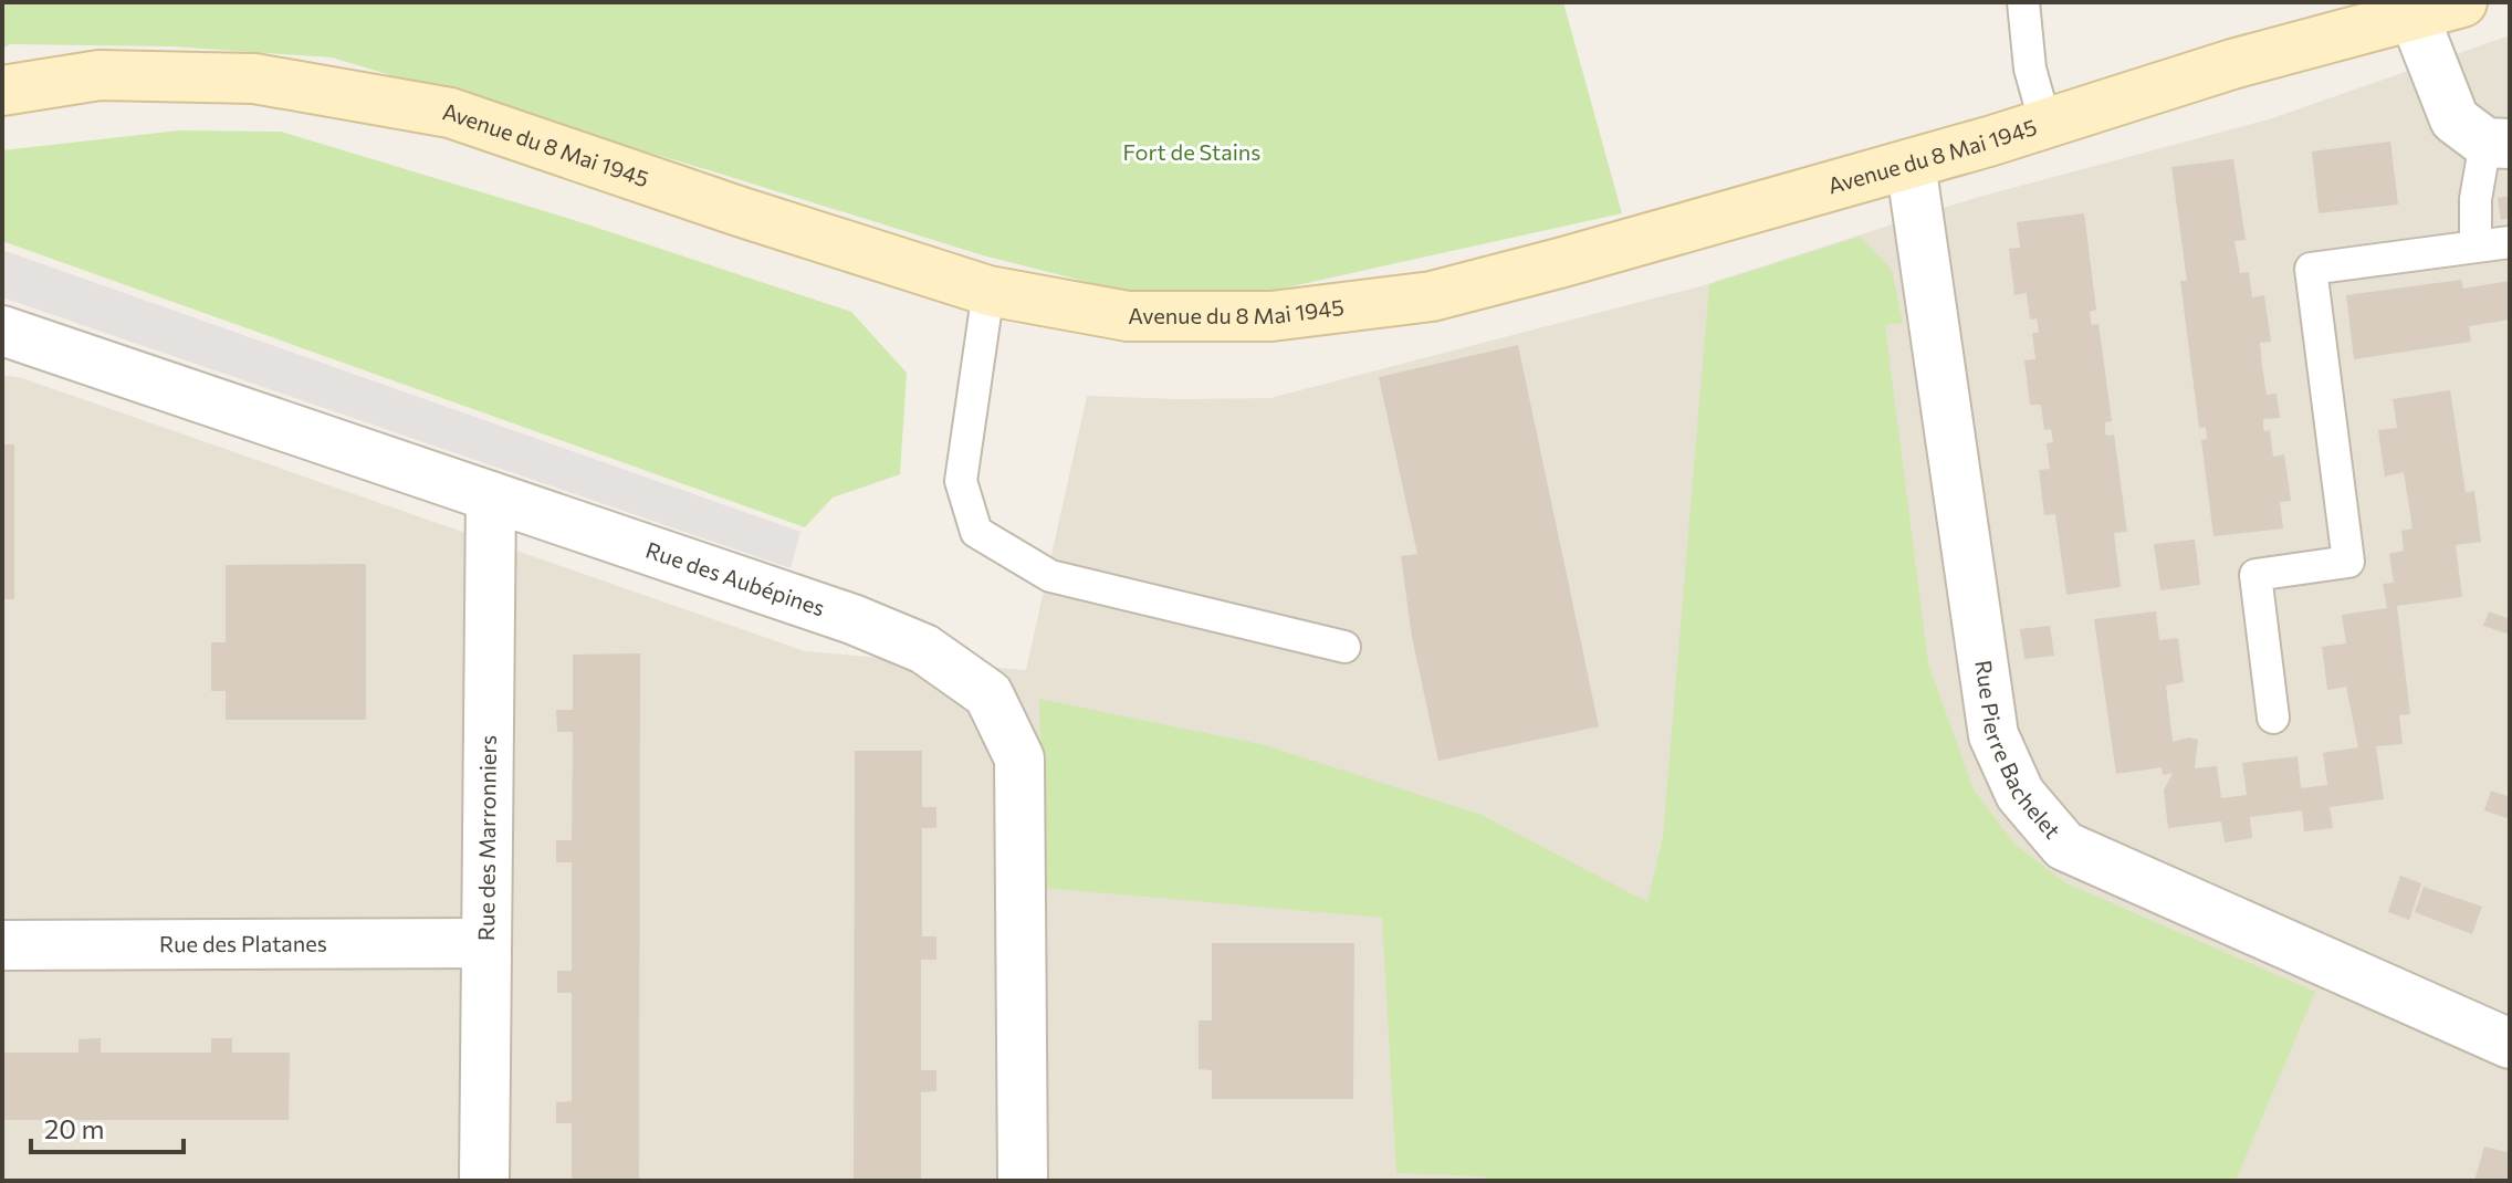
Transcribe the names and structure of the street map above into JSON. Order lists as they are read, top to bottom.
{
  "streets": {
    "street": [
      "Avenue du 8 Mai 1945",
      "Rue des Aubépines",
      "Rue Pierre Bachelet",
      "Rue des Marronniers",
      "Rue des Platanes"
    ]
  },
  "crossings": [
    ["Avenue du 8 Mai 1945", "Rue Pierre Bachelet"],
    ["Rue des Aubépines", "Rue des Marronniers"],
    ["Rue des Marronniers", "Rue des Platanes"]
  ],
  "parks": ["Fort de Stains"],
  "scale_bar": "20 m"
}
